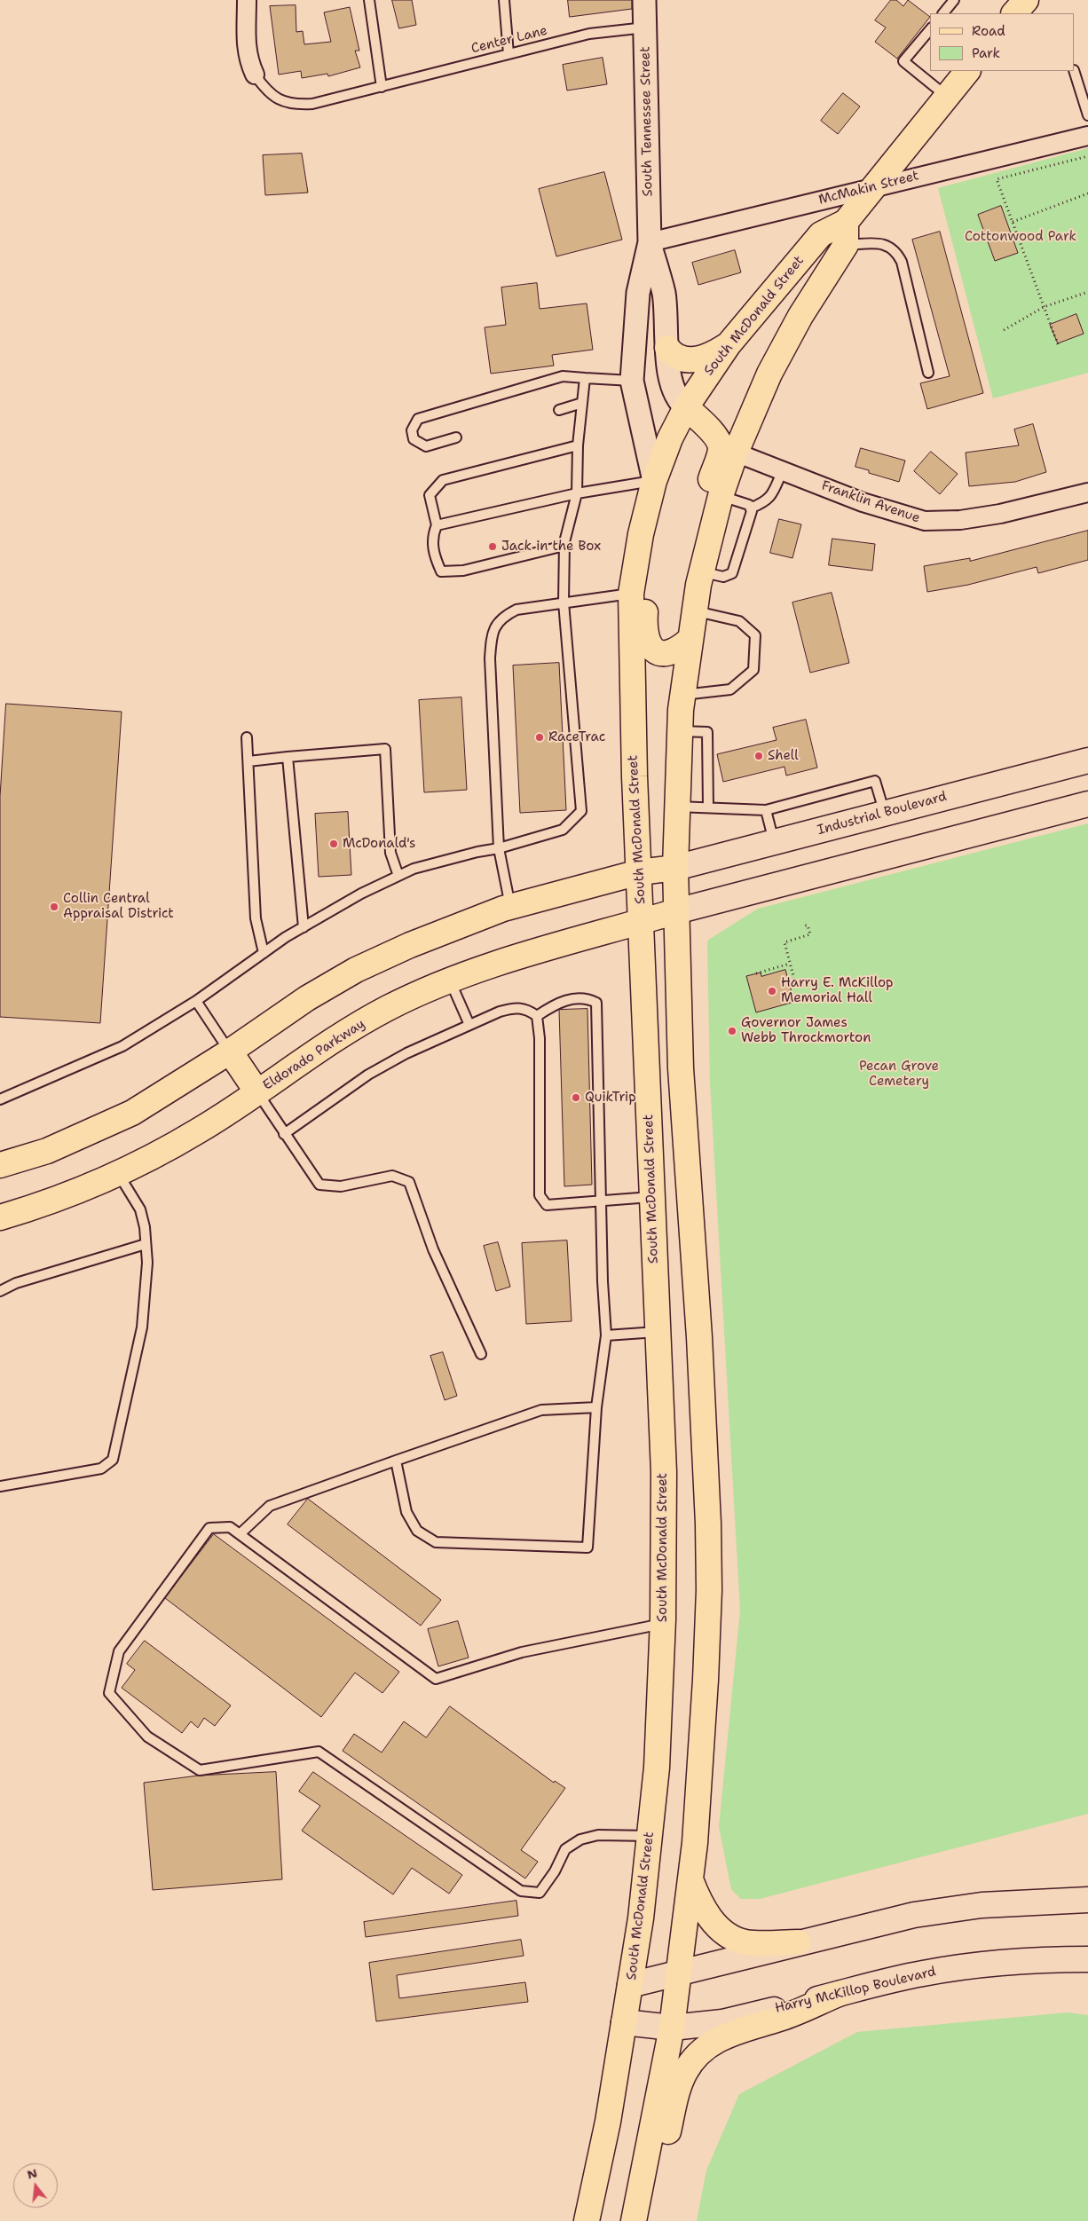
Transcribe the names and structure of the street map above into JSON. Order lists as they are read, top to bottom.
{
  "streets": {
    "main road": [
      "South McDonald Street",
      "Industrial Boulevard",
      "Eldorado Parkway",
      "Harry McKillop Boulevard"
    ],
    "street": ["South Tennessee Street", "McMakin Street", "Franklin Avenue"],
    "lane": ["Center Lane"]
  },
  "crossings": [
    ["Center Lane", "South Tennessee Street"],
    ["South Tennessee Street", "McMakin Street"],
    ["South Tennessee Street", "South McDonald Street"],
    ["McMakin Street", "South McDonald Street"],
    ["South McDonald Street", "Eldorado Parkway"],
    ["South McDonald Street", "Harry McKillop Boulevard"]
  ],
  "parks": ["Cottonwood Park", "Pecan Grove Cemetery"],
  "places": [
    "Jack in the Box",
    "RaceTrac",
    "Shell",
    "McDonald's",
    "Collin Central Appraisal District",
    "Harry E. McKillop Memorial Hall",
    "Governor James Webb Throckmorton",
    "QuikTrip"
  ],
  "legend": ["Road", "Park"],
  "north": "top"
}
